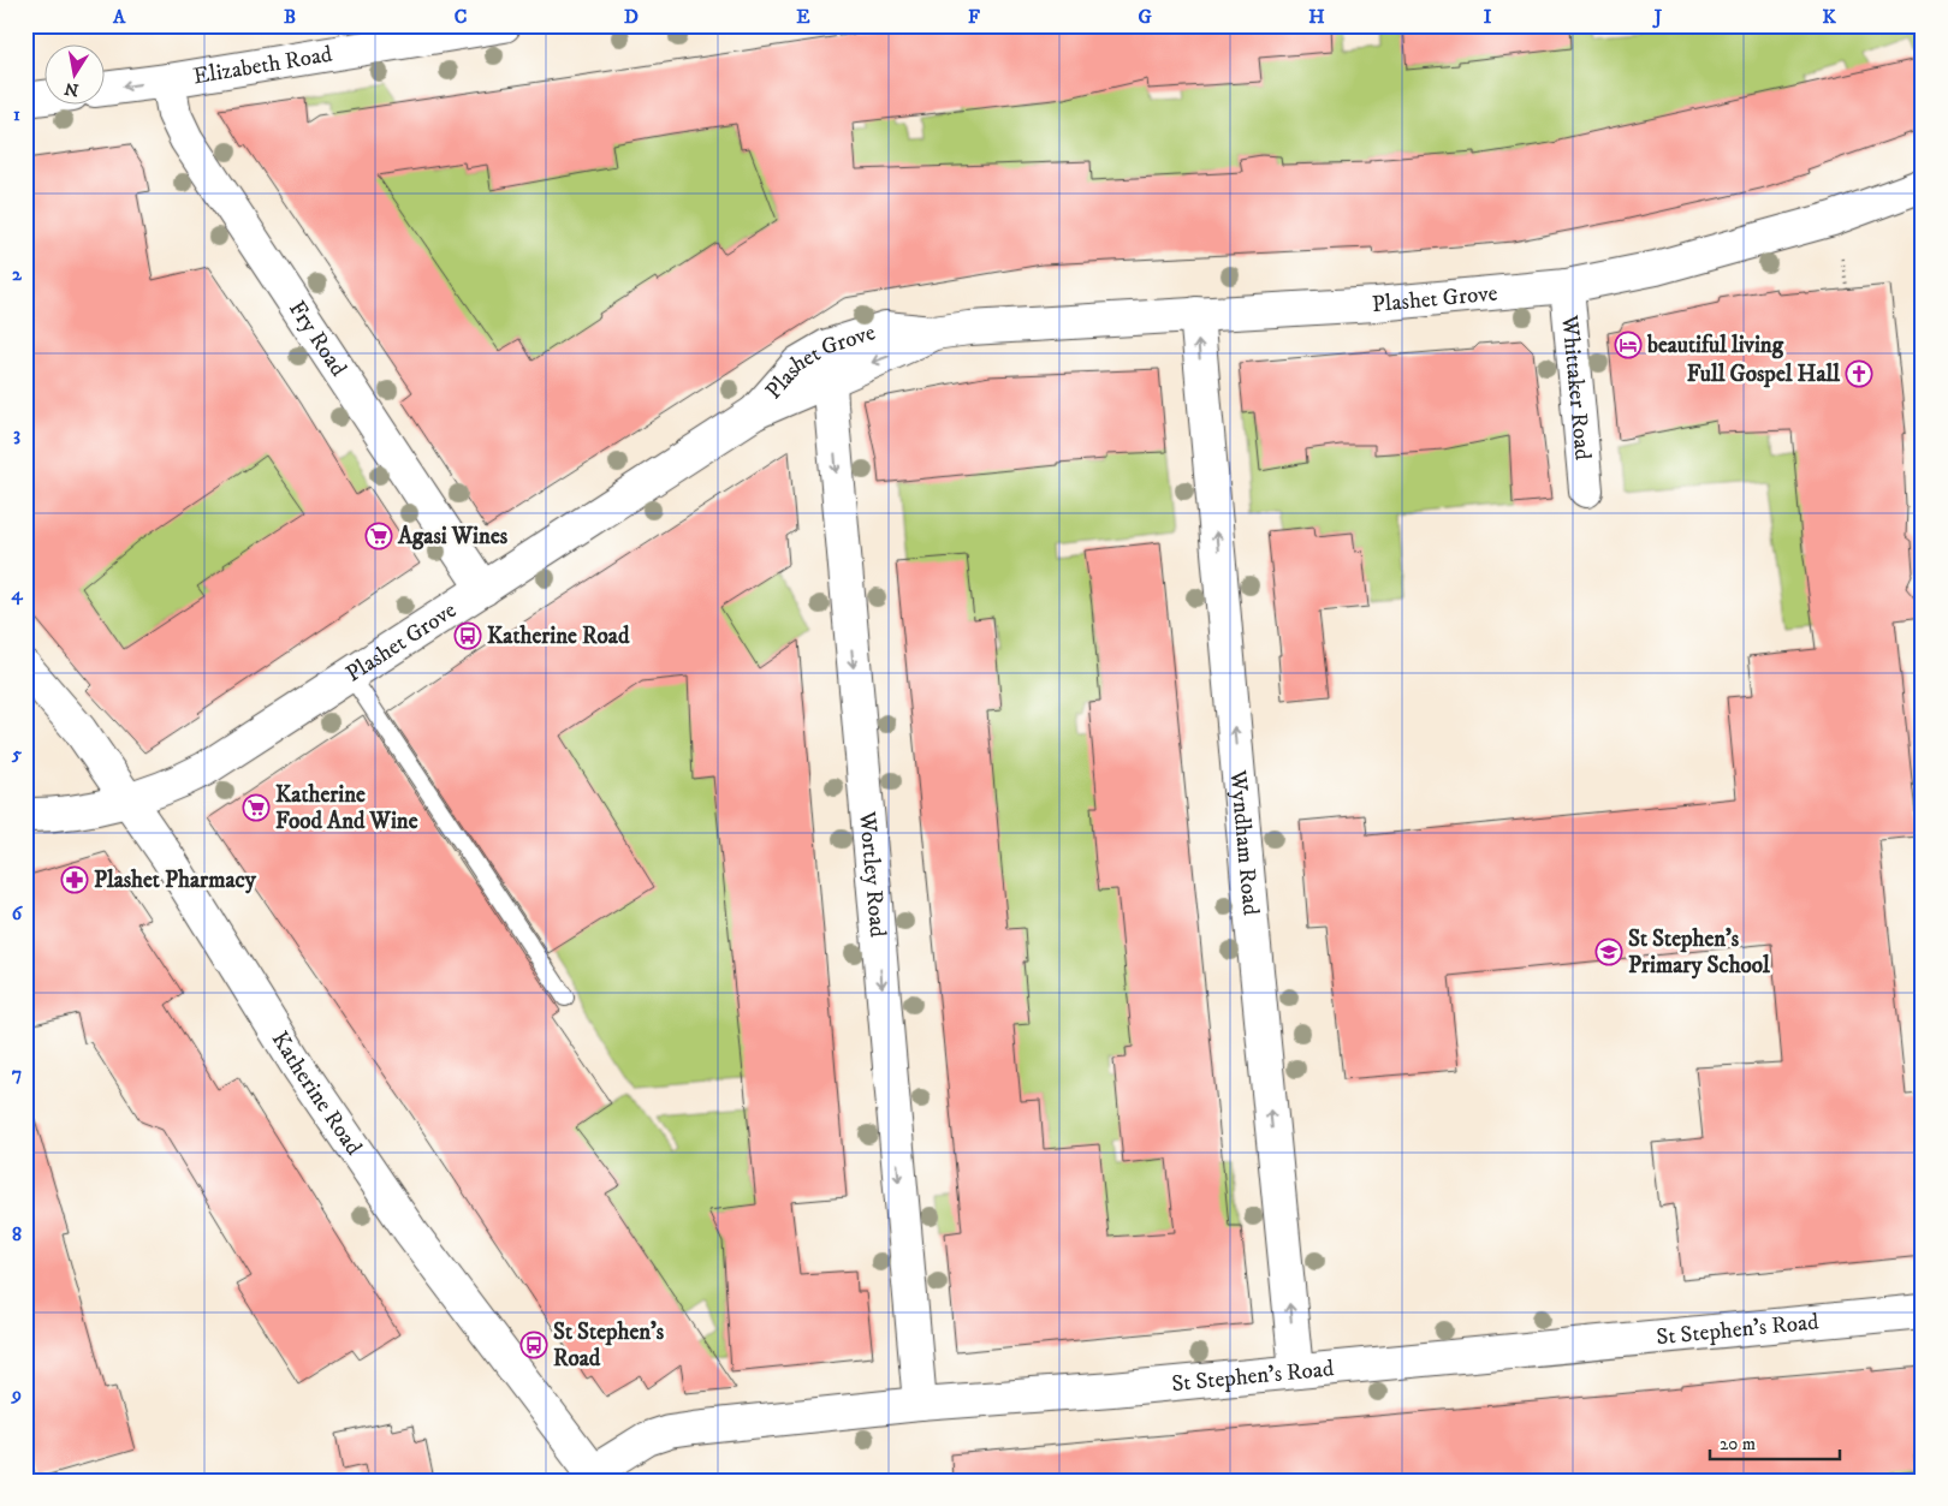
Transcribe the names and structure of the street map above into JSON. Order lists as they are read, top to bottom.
{
  "streets": {
    "street": [
      "Elizabeth Road",
      "Plashet Grove",
      "Fry Road",
      "Whittaker Road",
      "Wyndham Road",
      "Wortley Road",
      "Katherine Road",
      "St Stephen's Road"
    ]
  },
  "crossings": [
    ["Elizabeth Road", "Fry Road"],
    ["Plashet Grove", "Fry Road"],
    ["Plashet Grove", "Whittaker Road"],
    ["Plashet Grove", "Wyndham Road"],
    ["Plashet Grove", "Wortley Road"],
    ["Plashet Grove", "Katherine Road"],
    ["Wyndham Road", "St Stephen's Road"],
    ["Wortley Road", "St Stephen's Road"],
    ["Katherine Road", "St Stephen's Road"]
  ],
  "one_way": ["Wyndham Road", "Wortley Road"],
  "places": {
    "hotel": ["beautiful living"],
    "church": ["Full Gospel Hall"],
    "supermarket": ["Agasi Wines", "Katherine Food And Wine"],
    "bus stop": ["Katherine Road", "St Stephen's Road"],
    "pharmacy": ["Plashet Pharmacy"],
    "school or university": ["St Stephen's Primary School"]
  },
  "scale_bar": "20 m",
  "north": "bottom",
  "grid": {
    "columns": [
      "A",
      "B",
      "C",
      "D",
      "E",
      "F",
      "G",
      "H",
      "I",
      "J",
      "K"
    ],
    "rows": [
      "1",
      "2",
      "3",
      "4",
      "5",
      "6",
      "7",
      "8",
      "9"
    ]
  }
}
